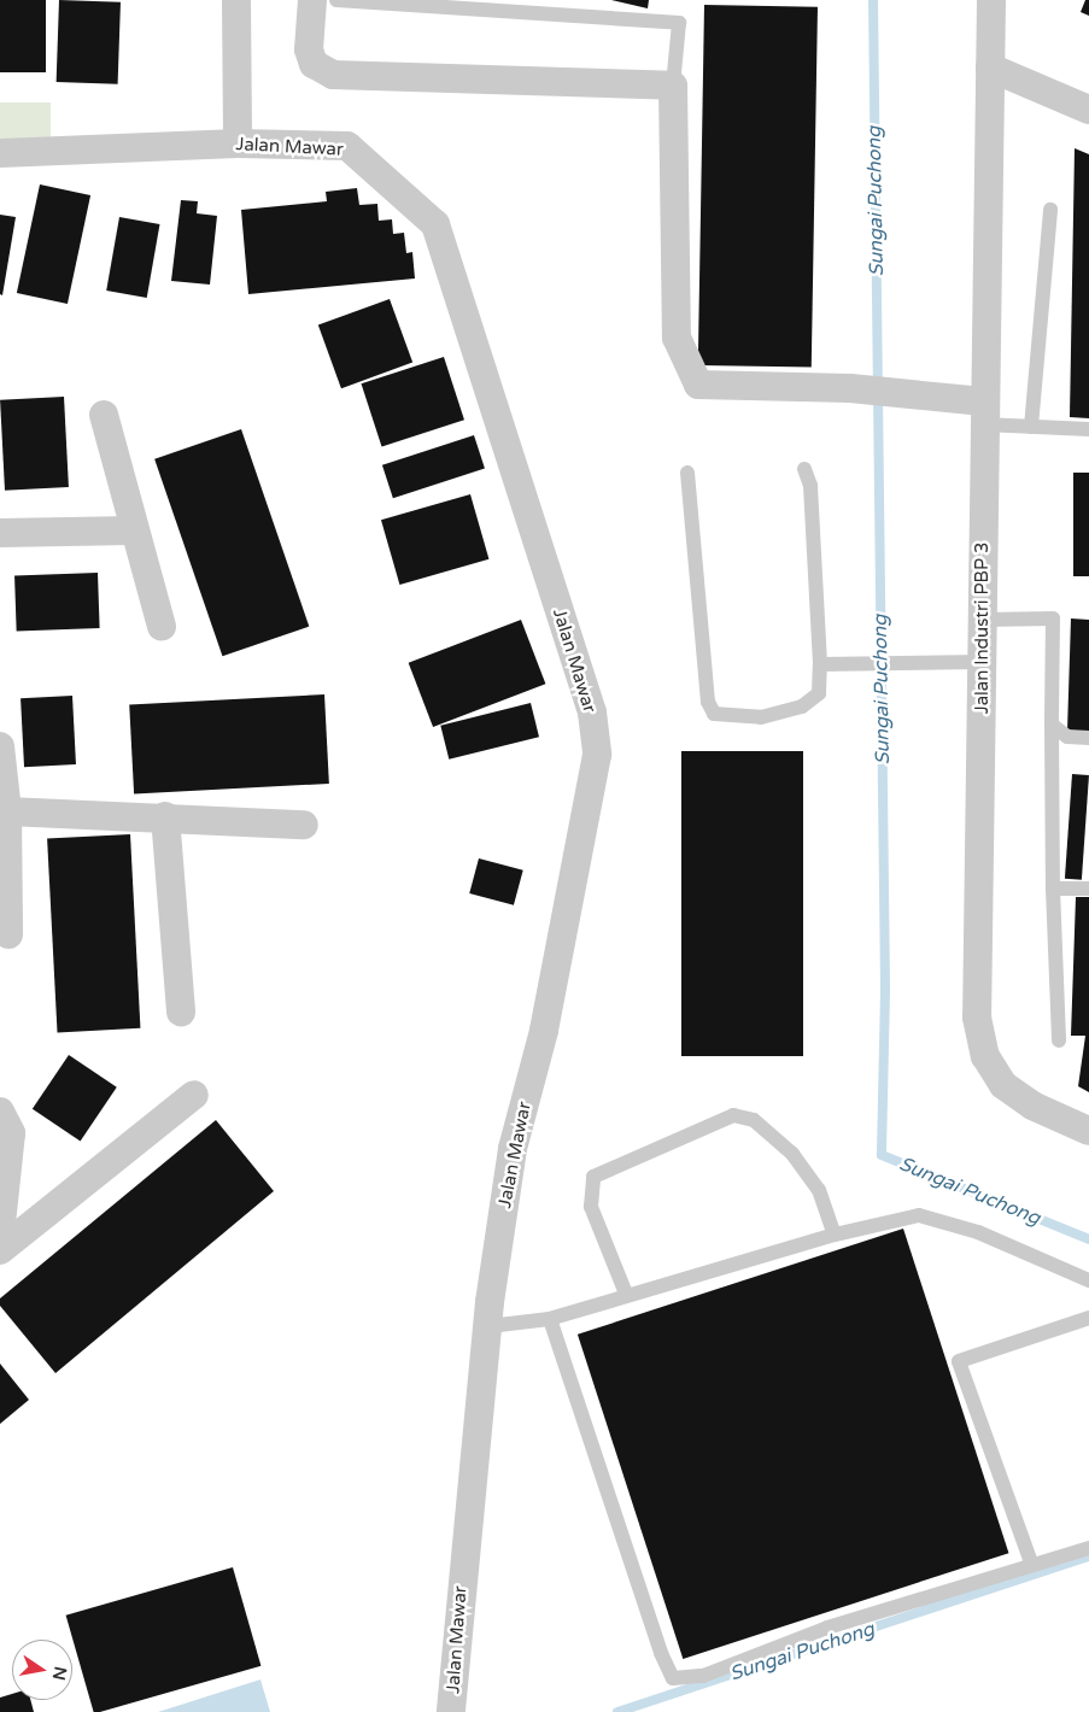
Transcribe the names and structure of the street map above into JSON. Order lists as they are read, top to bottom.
{
  "streets": {
    "street": ["Jalan Mawar", "Jalan Industri PBP 3"]
  },
  "water": ["Sungai Puchong"],
  "north": "right"
}
